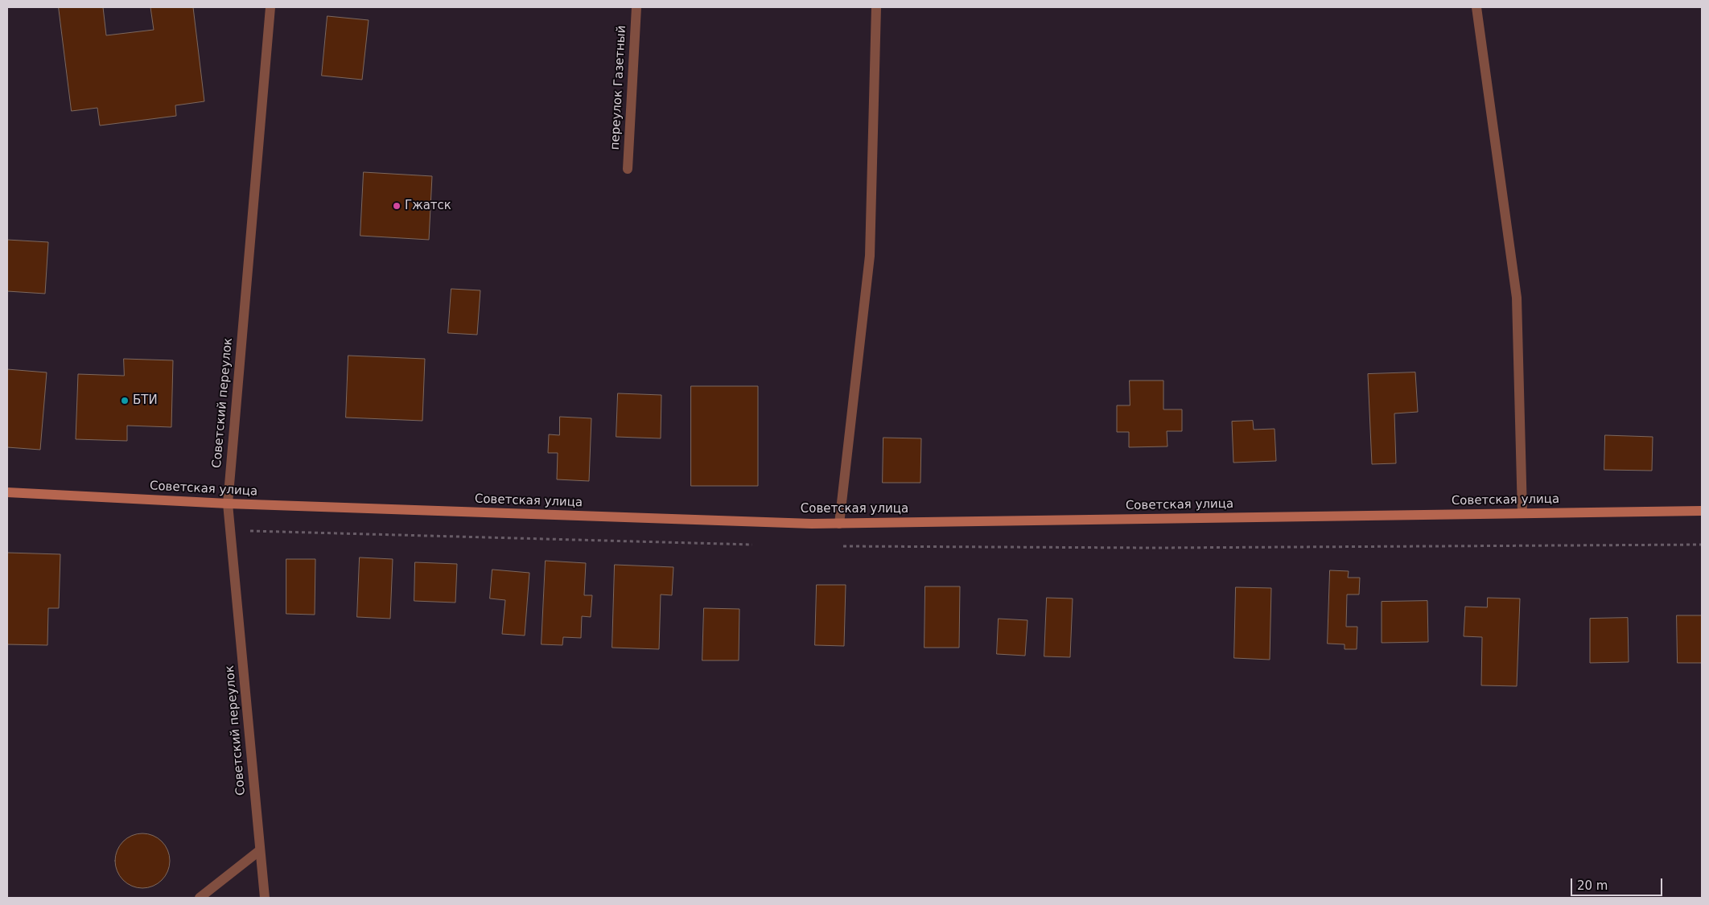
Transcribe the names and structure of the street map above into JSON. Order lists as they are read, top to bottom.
{
  "streets": {
    "main road": ["Советская улица"],
    "street": ["переулок Газетный", "Советский переулок"]
  },
  "crossings": [
    ["Советский переулок", "Советская улица"]
  ],
  "places": ["Гжатск", "БТИ"],
  "scale_bar": "20 m"
}
